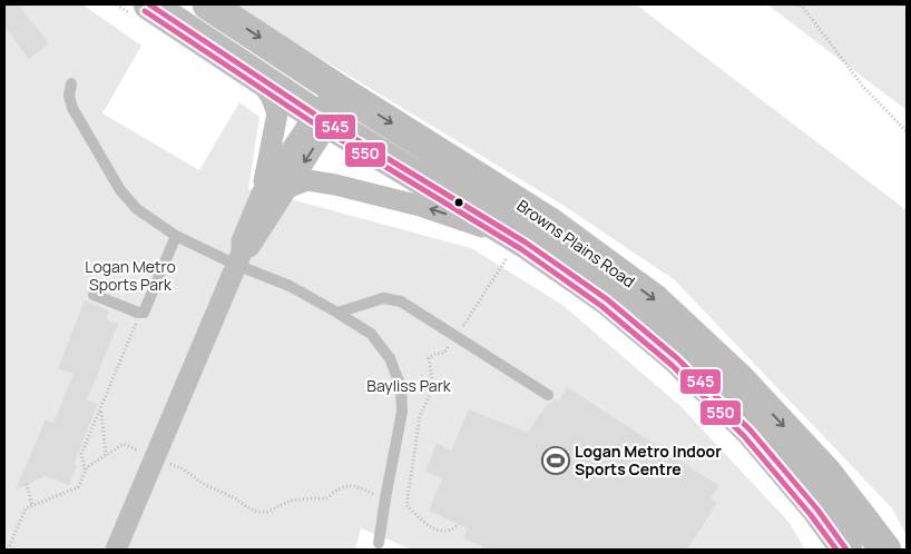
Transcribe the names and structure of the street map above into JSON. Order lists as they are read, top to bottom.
{
  "streets": {
    "main road": ["Browns Plains Road"]
  },
  "parks": ["Logan Metro Sports Park", "Bayliss Park"],
  "places": {
    "sports": ["Logan Metro Indoor Sports Centre"]
  },
  "lines": ["transit line 545", "transit line 550"]
}
